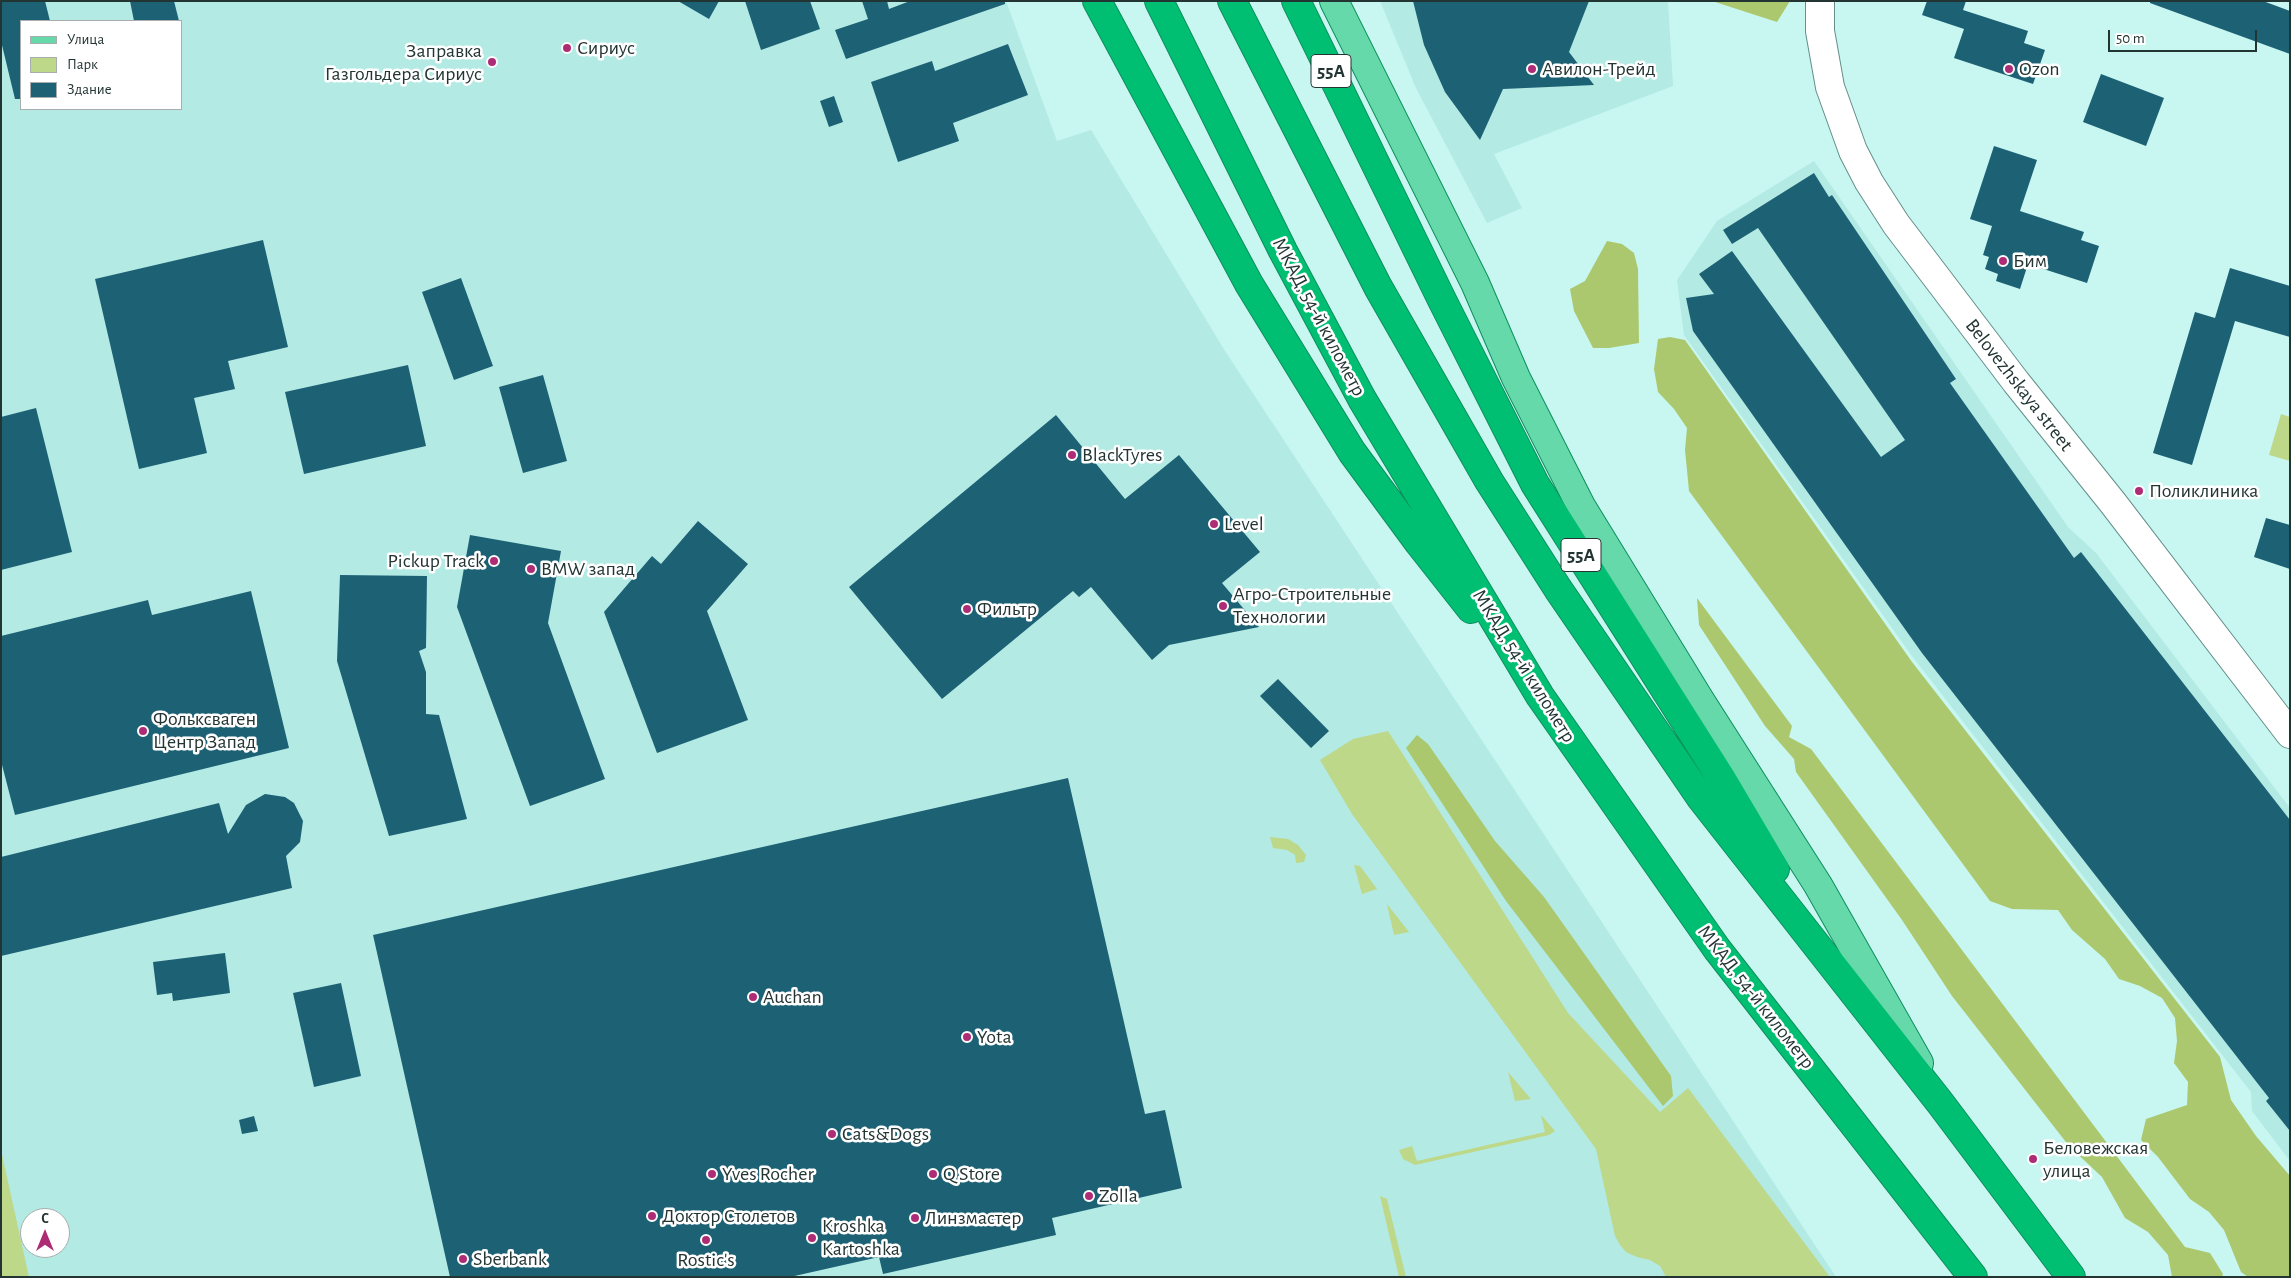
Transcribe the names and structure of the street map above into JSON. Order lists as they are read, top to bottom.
{
  "streets": {
    "highway": ["55А", "МКАД, 54-й километр"],
    "street": ["Belovezhskaya street"]
  },
  "places": [
    "Сириус",
    "Заправка Газгольдера Сириус",
    "Авилон-Трейд",
    "Ozon",
    "Бим",
    "BlackTyres",
    "Поликлиника",
    "Level",
    "Pickup Track",
    "BMW запад",
    "Агро-Строительные Технологии",
    "Фильтр",
    "Фольксваген Центр Запад",
    "Auchan",
    "Yota",
    "Cats&Dogs",
    "Беловежская улица",
    "Yves Rocher",
    "Q Store",
    "Zolla",
    "Доктор Столетов",
    "Линзмастер",
    "Kroshka Kartoshka",
    "Rostic's",
    "Sberbank"
  ],
  "legend": ["Улица", "Парк", "Здание"],
  "scale_bar": "50 m",
  "north": "top"
}
